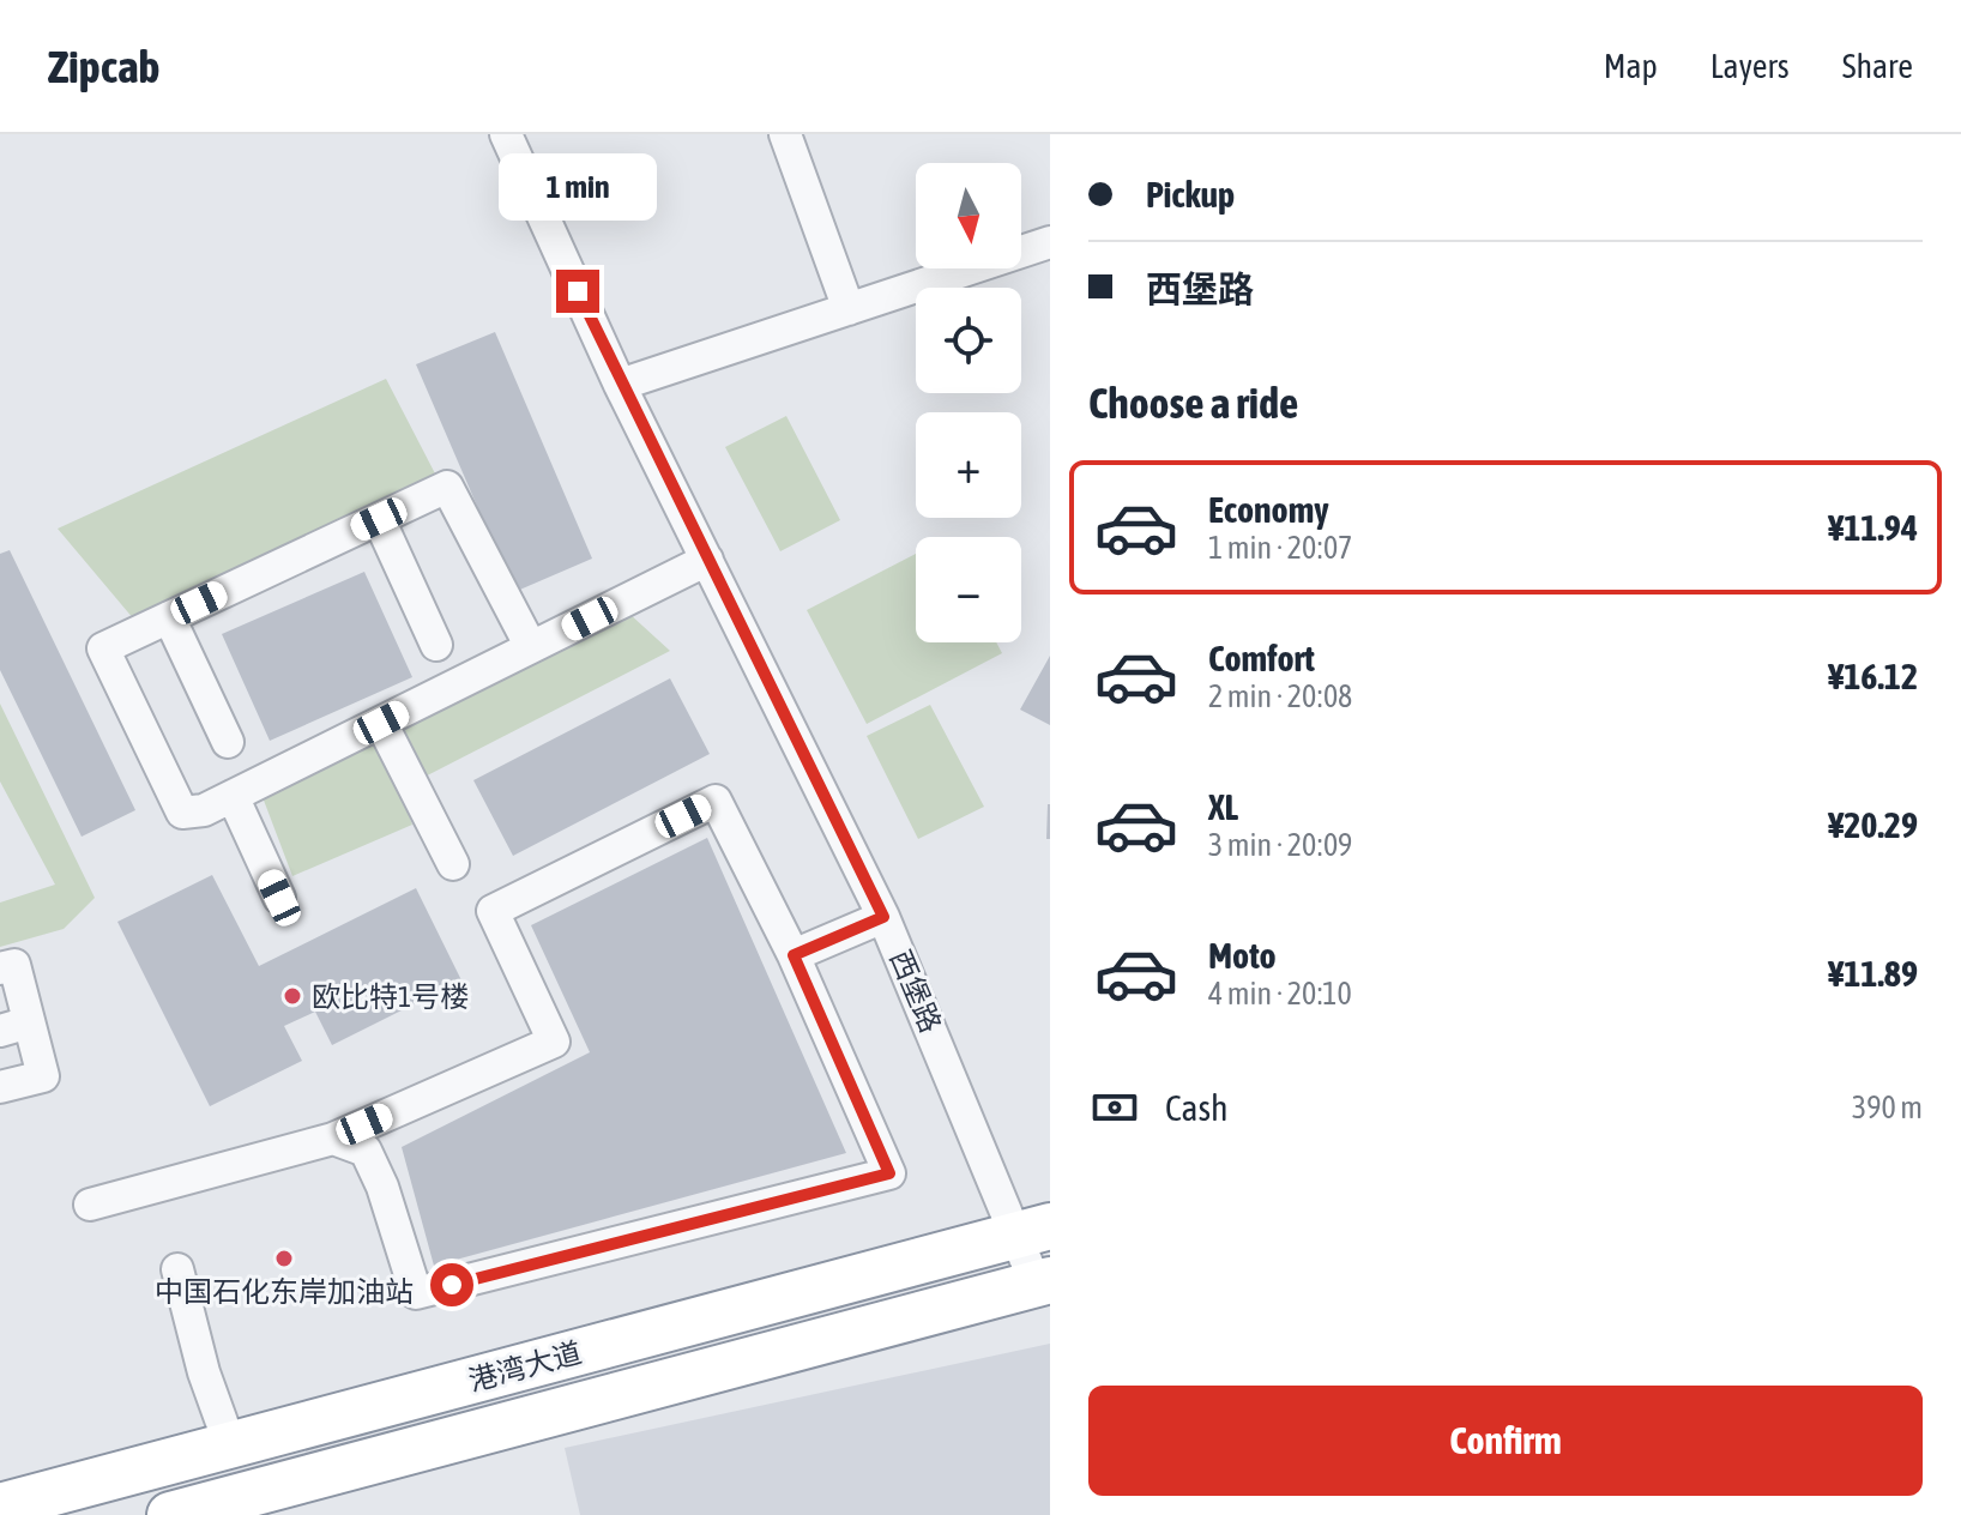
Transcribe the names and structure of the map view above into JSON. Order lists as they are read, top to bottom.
{
  "streets": {
    "highway": ["港湾大道"],
    "street": ["西堡路"]
  },
  "crossings": [
    ["西堡路", "港湾大道"]
  ],
  "places": ["欧比特1号楼", "中国石化东岸加油站"],
  "north": "bottom",
  "page": {
    "header": "Zipcab",
    "nav": ["Map", "Layers", "Share"],
    "banner": ["Pickup", "西堡路"],
    "bubble": "1 min",
    "map_buttons": ["+", "−"],
    "heading": "Choose a ride",
    "list": [
      {
        "name": "Economy",
        "note": "1 min · 20:07",
        "value": "¥11.94"
      },
      {
        "name": "Comfort",
        "note": "2 min · 20:08",
        "value": "¥16.12"
      },
      {
        "name": "XL",
        "note": "3 min · 20:09",
        "value": "¥20.29"
      },
      {
        "name": "Moto",
        "note": "4 min · 20:10",
        "value": "¥11.89"
      }
    ],
    "pay": ["Cash", "390 m"],
    "buttons": "Confirm"
  }
}
